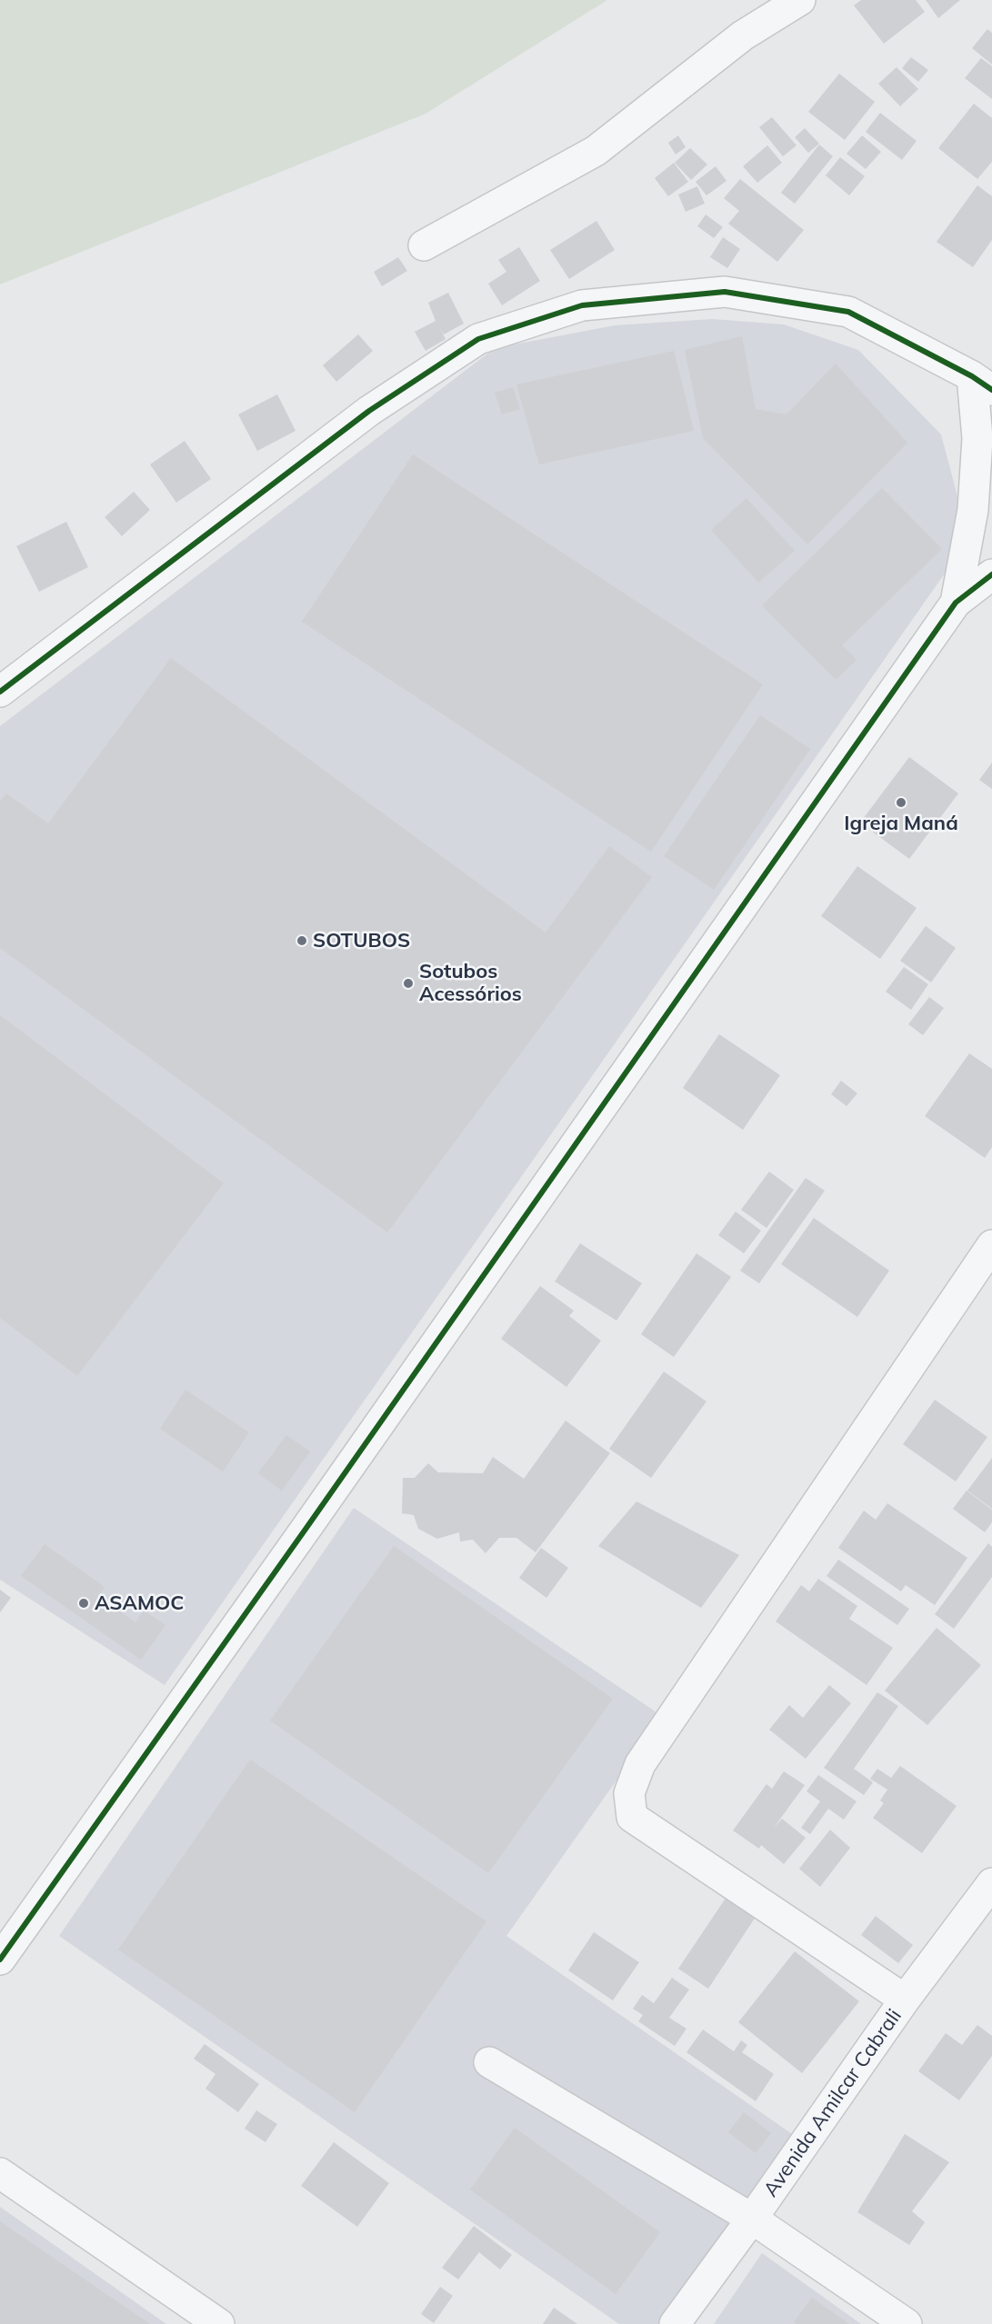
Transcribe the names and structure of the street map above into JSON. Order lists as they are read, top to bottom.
{
  "streets": {
    "street": ["Avenida Amilcar Cabrali"]
  },
  "places": [
    "Igreja Maná",
    "SOTUBOS",
    "Sotubos Acessórios",
    "ASAMOC"
  ]
}
